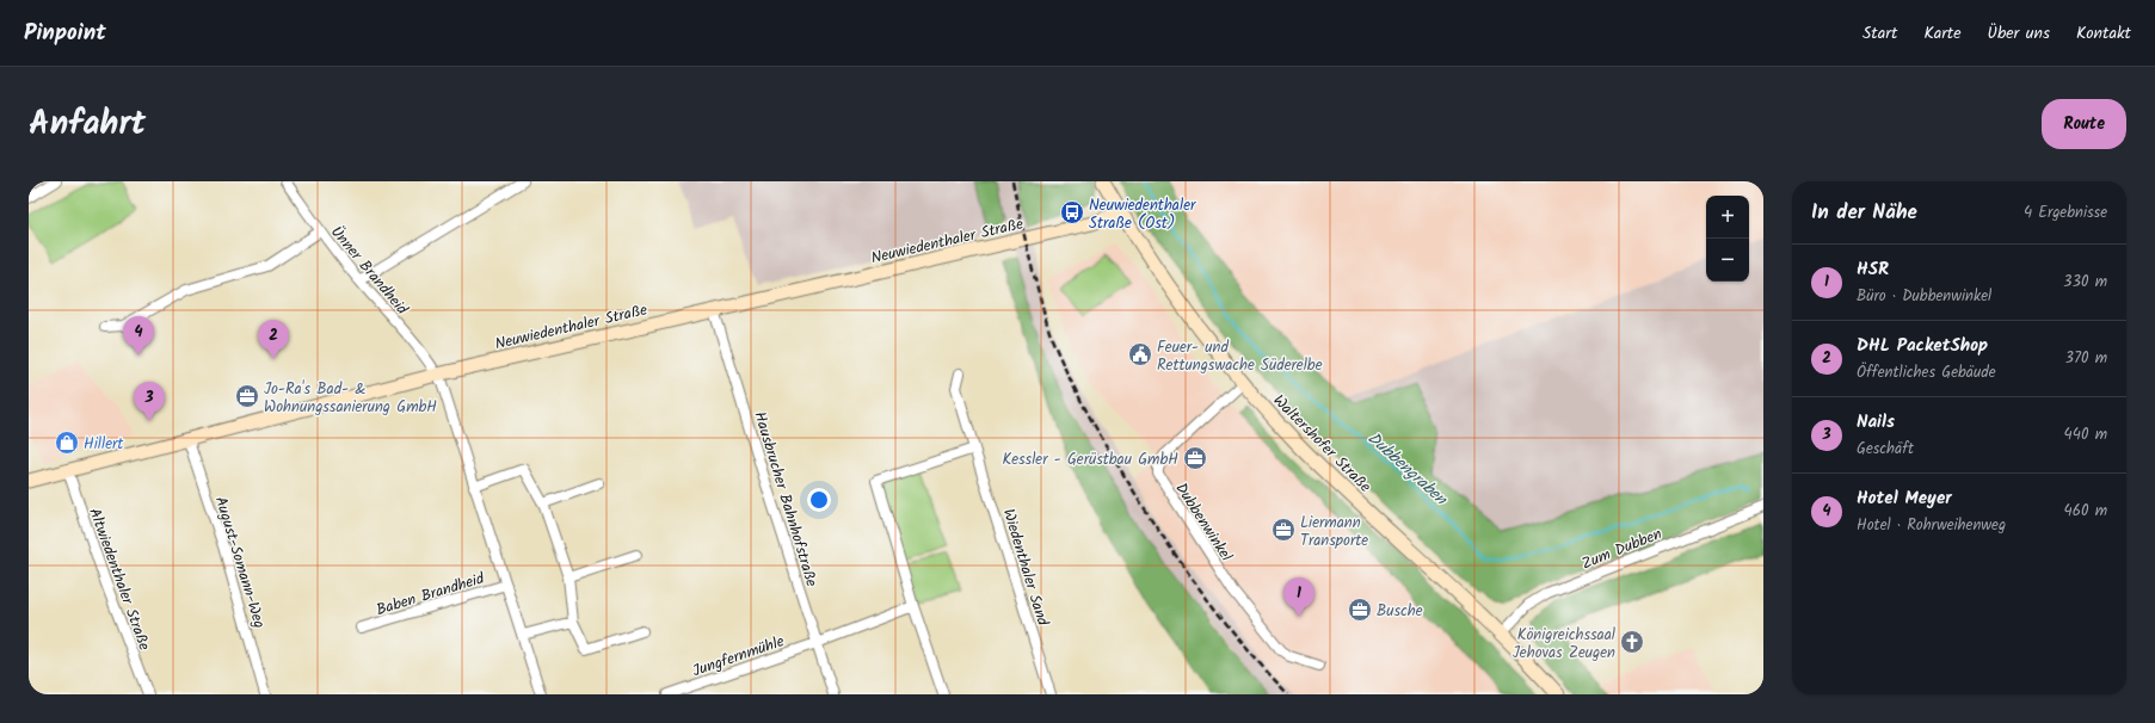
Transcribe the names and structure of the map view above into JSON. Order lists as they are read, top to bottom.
{
  "streets": {
    "street": [
      "Neuwiedenthaler Straße",
      "Ünner Brandheid",
      "Waltershofer Straße",
      "Hausbrucher Bahnhofstraße",
      "Dubbenwinkel",
      "Zum Dubben",
      "August-Somann-Weg",
      "Wiedenthaler Sand",
      "Altwiedenthaler Straße",
      "Baben Brandheid",
      "Jungfernmühle"
    ]
  },
  "crossings": [
    ["Neuwiedenthaler Straße", "Ünner Brandheid"],
    ["Neuwiedenthaler Straße", "Waltershofer Straße"],
    ["Neuwiedenthaler Straße", "Hausbrucher Bahnhofstraße"],
    ["Neuwiedenthaler Straße", "August-Somann-Weg"],
    ["Neuwiedenthaler Straße", "Altwiedenthaler Straße"],
    ["Neuwiedenthaler Straße", "Baben Brandheid"],
    ["Ünner Brandheid", "Baben Brandheid"],
    ["Waltershofer Straße", "Dubbenwinkel"],
    ["Waltershofer Straße", "Zum Dubben"],
    ["Hausbrucher Bahnhofstraße", "Jungfernmühle"]
  ],
  "water": ["Dubbengraben"],
  "places": {
    "bus stop": ["Neuwiedenthaler Straße (Ost)"],
    "public building": ["Feuer- und Rettungswache Süderelbe"],
    "office": [
      "Jo-Ra's Bad- & Wohnungssanierung GmbH",
      "Kessler - Gerüstbau GmbH",
      "Liermann Transporte",
      "Busche"
    ],
    "shop": ["Hillert"],
    "church": ["Königreichssaal Jehovas Zeugen"]
  },
  "page": {
    "header": "Pinpoint",
    "nav": [
      "Start",
      "Karte",
      "Über uns",
      "Kontakt"
    ],
    "title": "Anfahrt",
    "buttons": "Route",
    "heading": ["In der Nähe", "4 Ergebnisse"],
    "map_buttons": ["+", "−"],
    "list": [
      {
        "mark": "1",
        "name": "HSR",
        "note": "Büro · Dubbenwinkel",
        "value": "330 m"
      },
      {
        "mark": "2",
        "name": "DHL PacketShop",
        "note": "Öffentliches Gebäude",
        "value": "370 m"
      },
      {
        "mark": "3",
        "name": "Nails",
        "note": "Geschäft",
        "value": "440 m"
      },
      {
        "mark": "4",
        "name": "Hotel Meyer",
        "note": "Hotel · Rohrweihenweg",
        "value": "460 m"
      }
    ],
    "pins": [
      "4",
      "2",
      "3",
      "1"
    ]
  }
}
